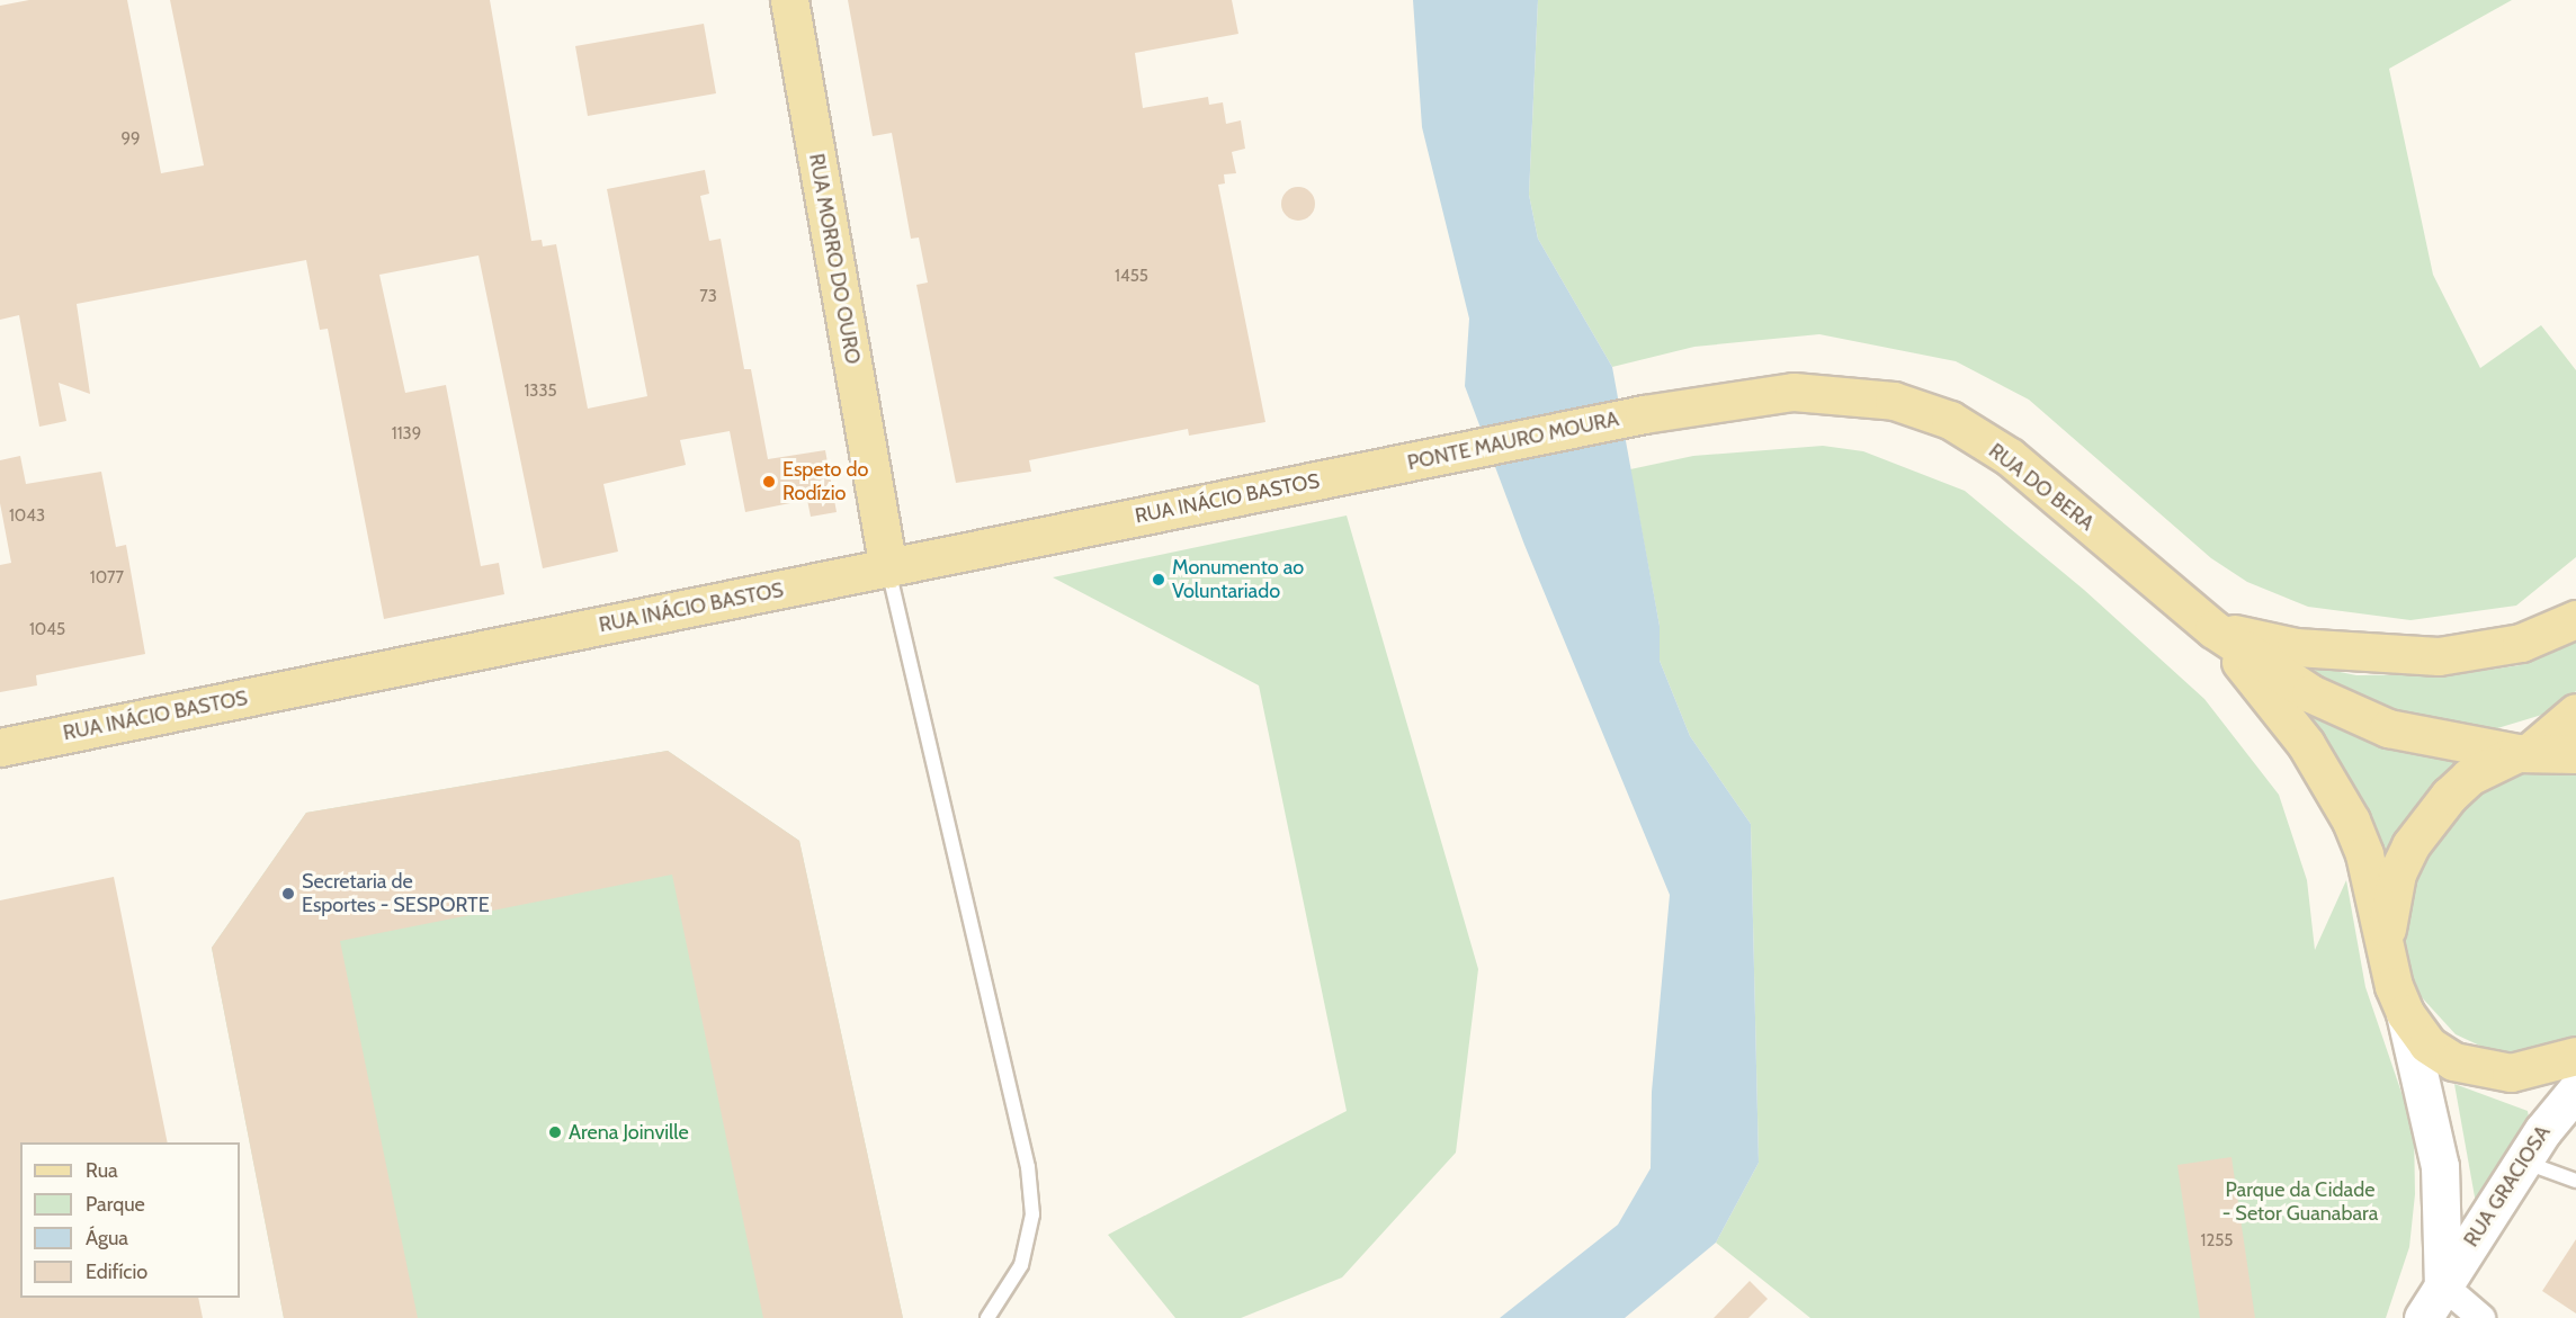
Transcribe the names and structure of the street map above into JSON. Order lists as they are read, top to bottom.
{
  "streets": {
    "main road": [
      "RUA MORRO DO OURO",
      "PONTE MAURO MOURA",
      "RUA DO BERA",
      "RUA INÁCIO BASTOS",
      "RUA GRACIOSA"
    ]
  },
  "crossings": [
    ["RUA MORRO DO OURO", "RUA INÁCIO BASTOS"],
    ["PONTE MAURO MOURA", "RUA DO BERA"],
    ["PONTE MAURO MOURA", "RUA INÁCIO BASTOS"],
    ["RUA DO BERA", "RUA GRACIOSA"]
  ],
  "parks": ["Parque da Cidade - Setor Guanabara"],
  "places": [
    "Espeto do Rodízio",
    "Monumento ao Voluntariado",
    "Secretaria de Esportes - SESPORTE",
    "Arena Joinville"
  ],
  "house_numbers": [
    "99",
    "1455",
    "73",
    "1335",
    "1139",
    "1043",
    "1077",
    "1045",
    "1255"
  ],
  "legend": [
    "Rua",
    "Parque",
    "Água",
    "Edifício"
  ]
}
